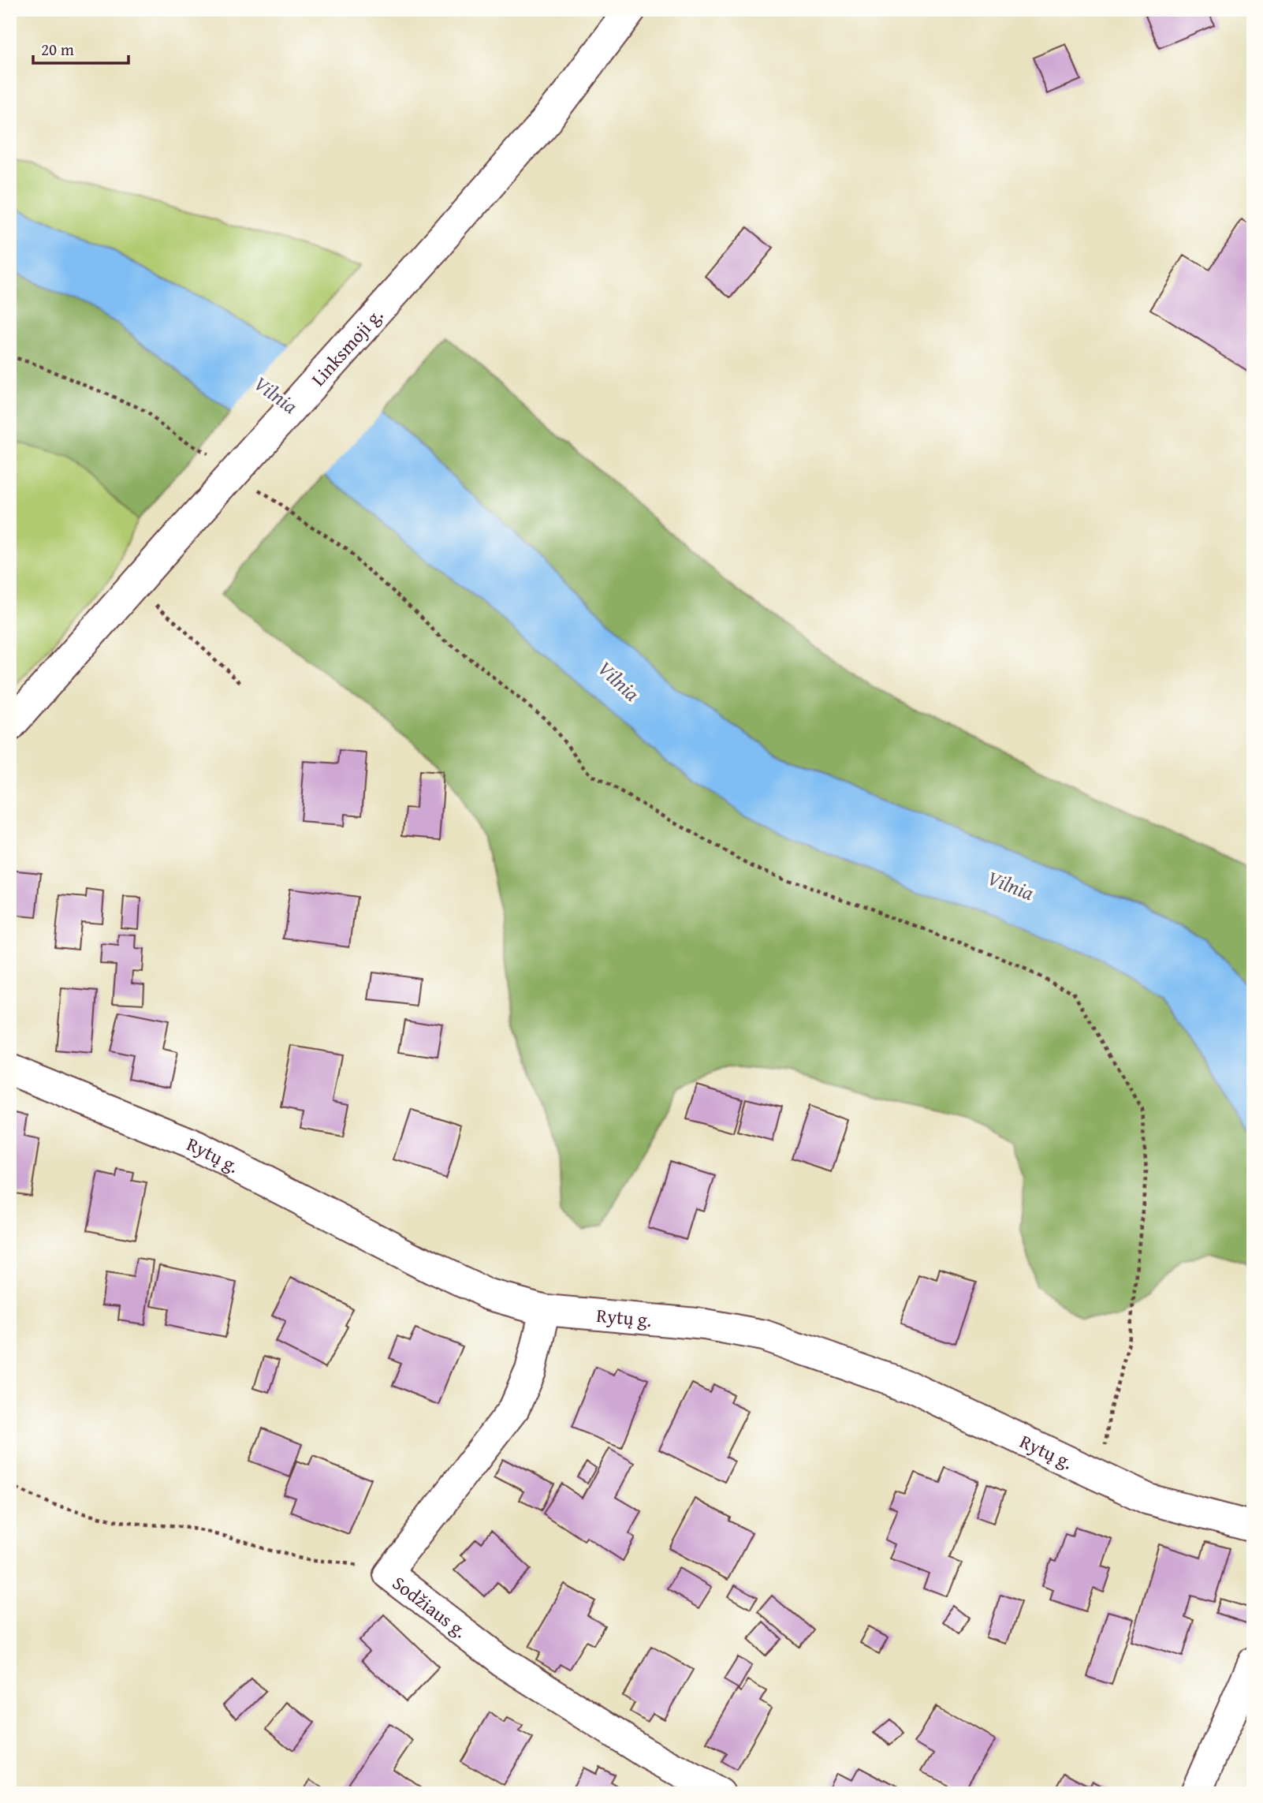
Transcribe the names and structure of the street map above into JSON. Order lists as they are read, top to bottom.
{
  "streets": {
    "street": ["Linksmoji g.", "Rytų g.", "Sodžiaus g."]
  },
  "water": ["Vilnia"],
  "scale_bar": "20 m"
}
